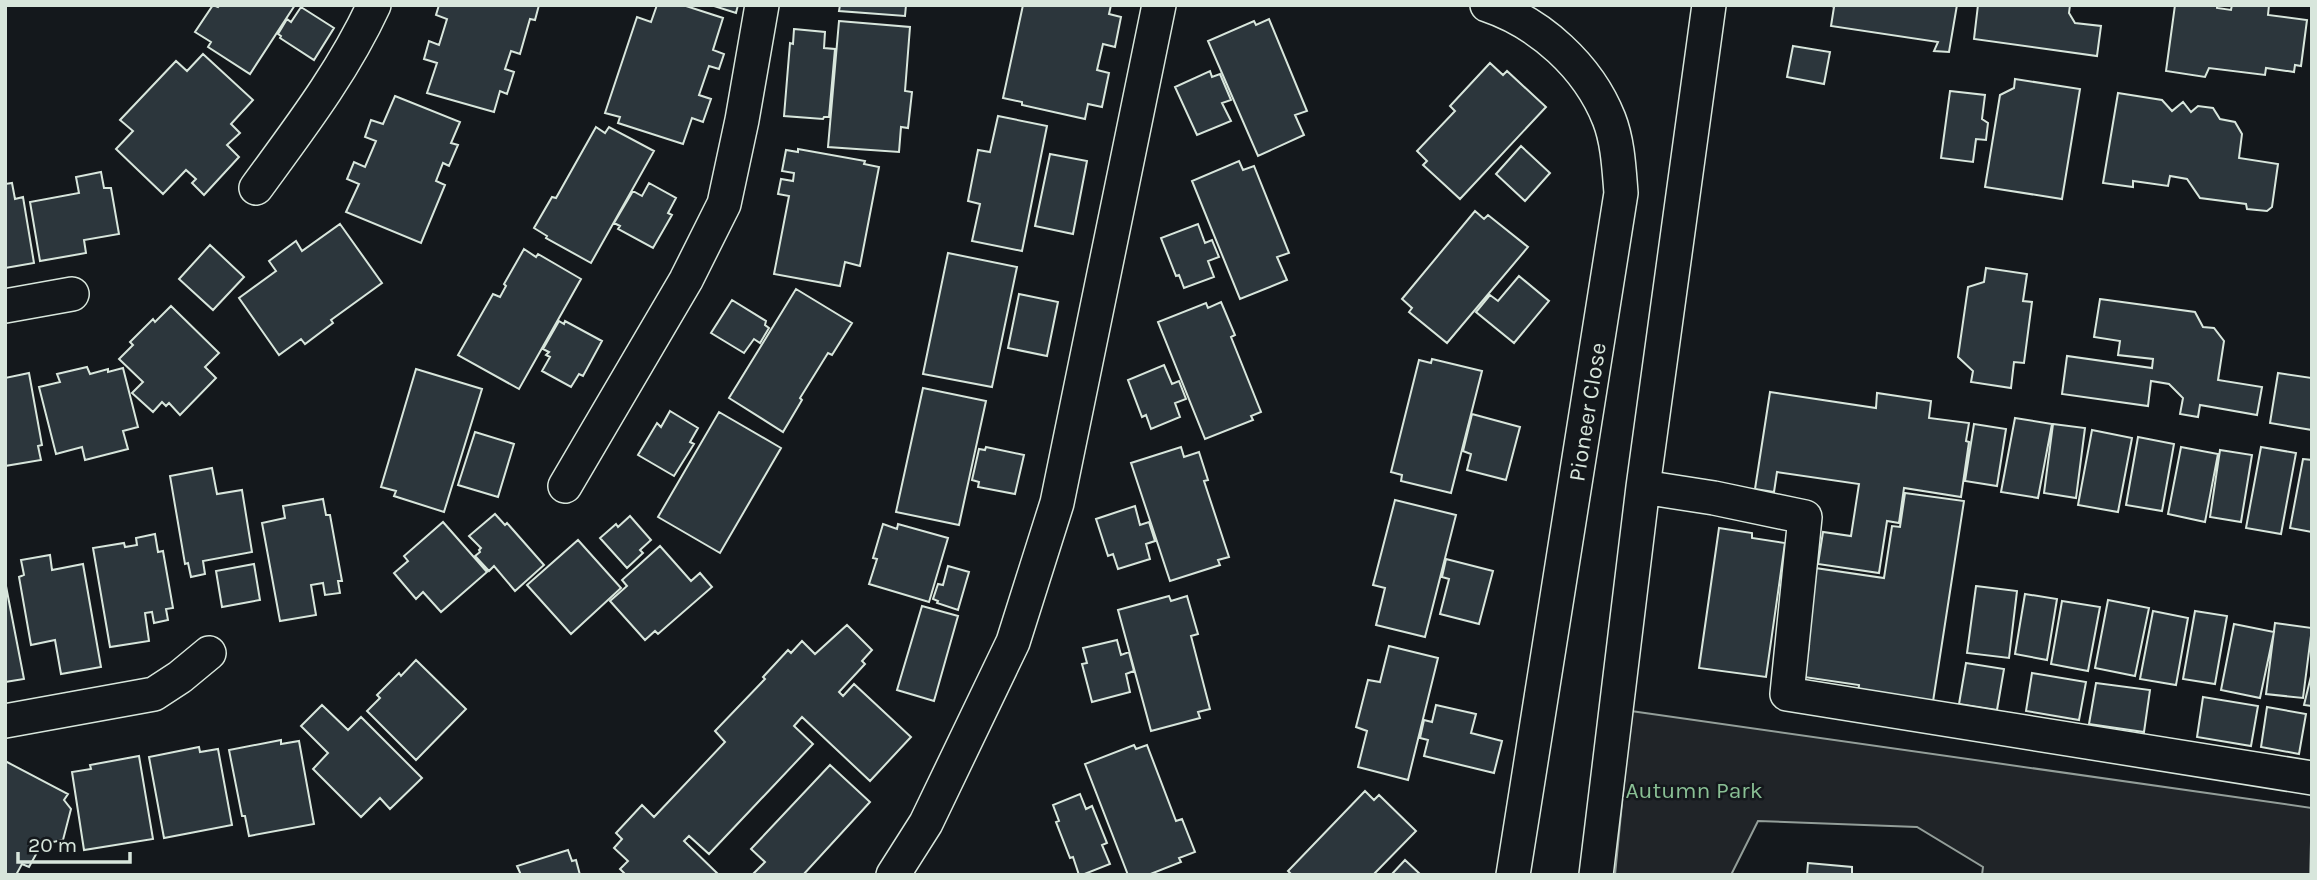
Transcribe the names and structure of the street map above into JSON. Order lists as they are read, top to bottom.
{
  "streets": {
    "street": ["Pioneer Close"]
  },
  "parks": ["Autumn Park"],
  "scale_bar": "20 m"
}
